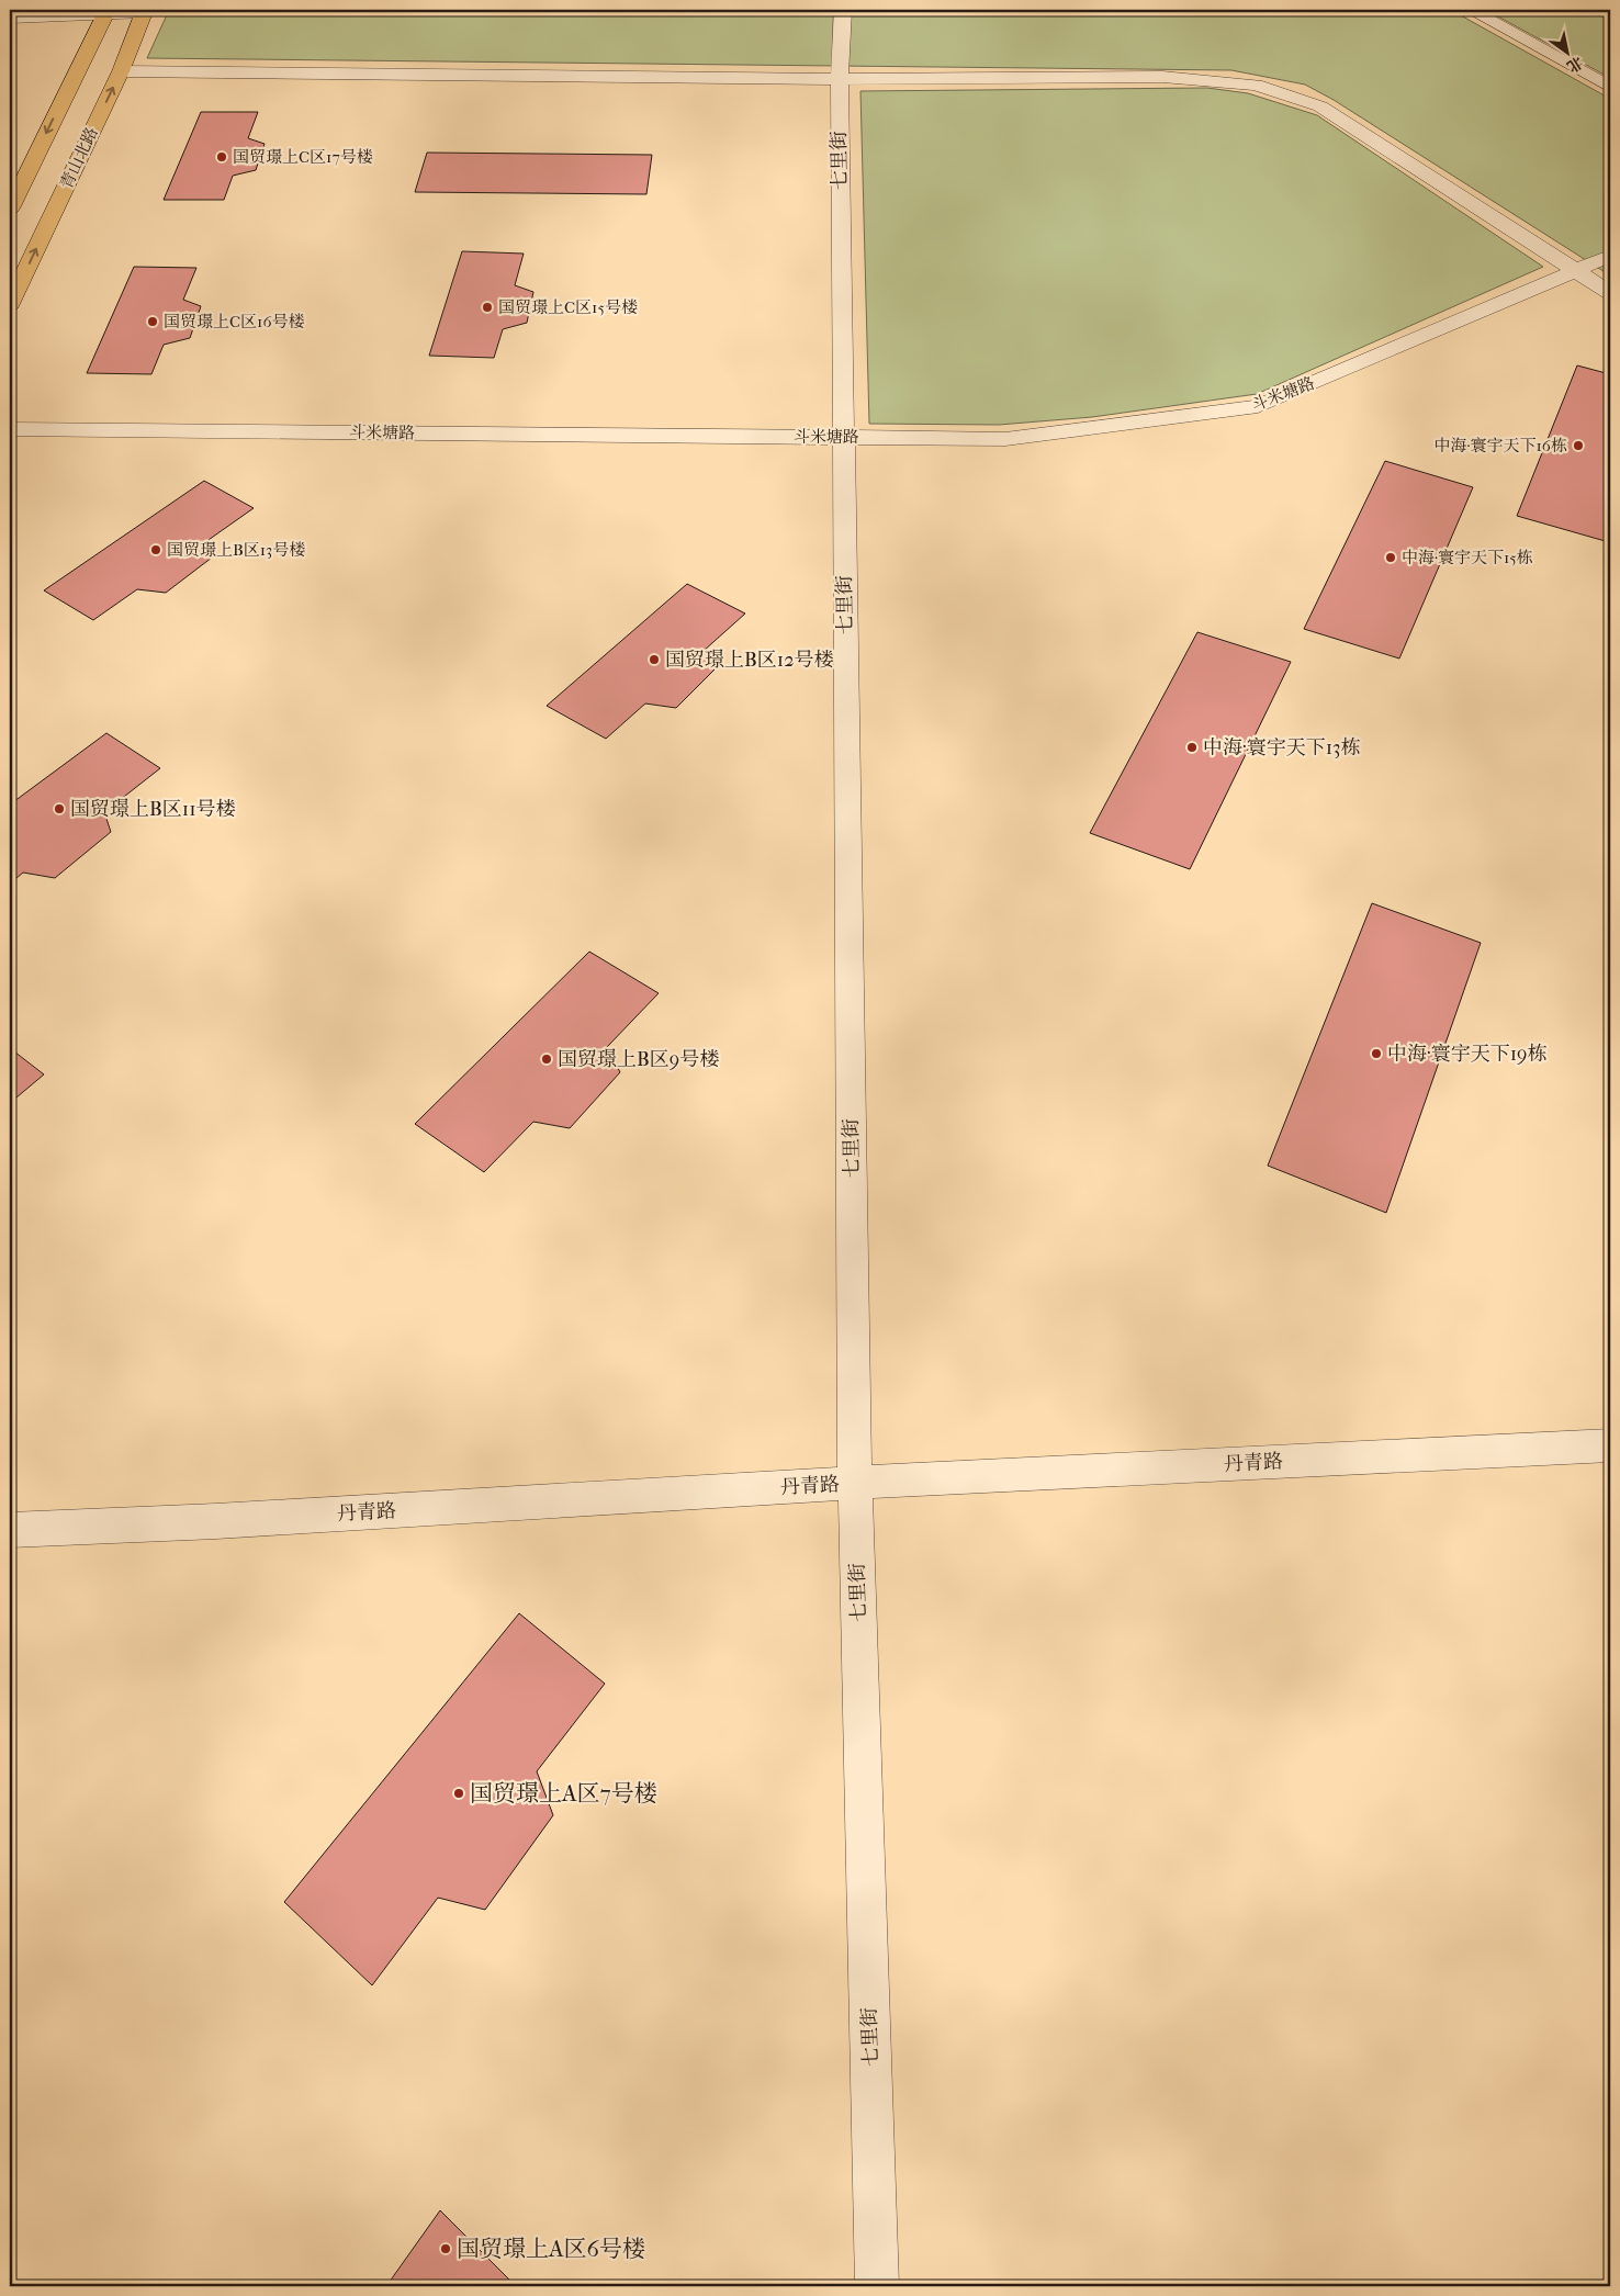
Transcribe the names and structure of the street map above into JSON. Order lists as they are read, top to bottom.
{
  "streets": {
    "main road": ["青山北路"],
    "street": ["七里街", "斗米塘路", "丹青路"]
  },
  "crossings": [
    ["七里街", "斗米塘路"],
    ["七里街", "丹青路"]
  ],
  "places": [
    "国贸璟上C区17号楼",
    "国贸璟上C区15号楼",
    "国贸璟上C区16号楼",
    "中海·寰宇天下16栋",
    "国贸璟上B区13号楼",
    "中海·寰宇天下15栋",
    "国贸璟上B区12号楼",
    "中海·寰宇天下13栋",
    "国贸璟上B区11号楼",
    "中海·寰宇天下19栋",
    "国贸璟上B区9号楼",
    "国贸璟上A区7号楼",
    "国贸璟上A区6号楼"
  ],
  "north": "bottom right"
}
